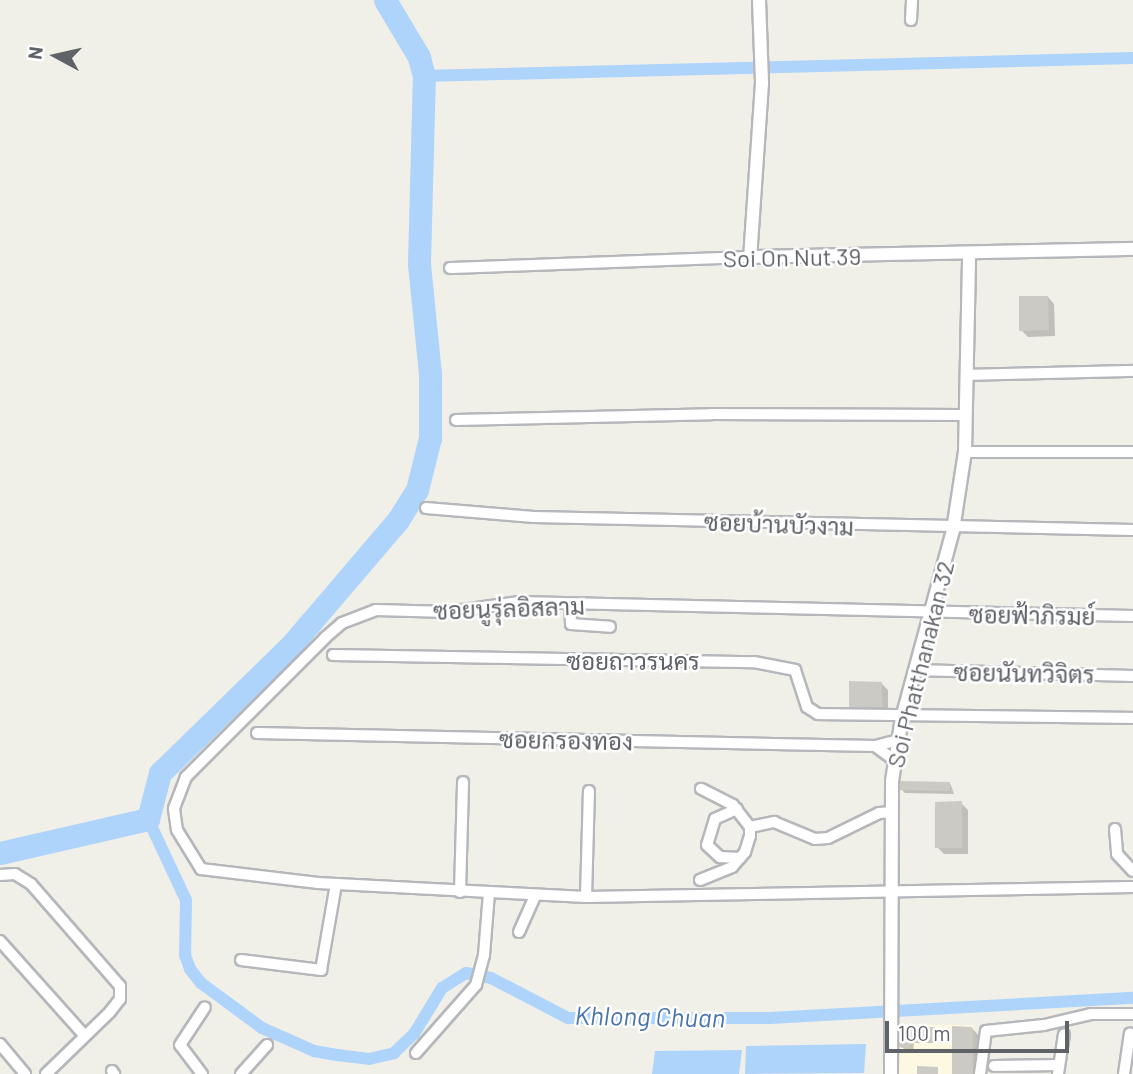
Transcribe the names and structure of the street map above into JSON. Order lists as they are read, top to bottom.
{
  "streets": {
    "street": [
      "Soi On Nut 39",
      "ซอยบ้านบัวงาม",
      "ซอยนูรุ่ลอิสลาม",
      "ซอยฟ้าภิรมย์",
      "ซอยถาวรนคร",
      "Soi Phatthanakan 32",
      "ซอยนันทวิจิตร",
      "ซอยกรองทอง"
    ]
  },
  "crossings": [
    ["Soi On Nut 39", "Soi Phatthanakan 32"],
    ["ซอยบ้านบัวงาม", "Soi Phatthanakan 32"],
    ["ซอยนูรุ่ลอิสลาม", "ซอยฟ้าภิรมย์"],
    ["ซอยนูรุ่ลอิสลาม", "Soi Phatthanakan 32"],
    ["ซอยฟ้าภิรมย์", "Soi Phatthanakan 32"],
    ["ซอยถาวรนคร", "Soi Phatthanakan 32"],
    ["Soi Phatthanakan 32", "ซอยนันทวิจิตร"],
    ["Soi Phatthanakan 32", "ซอยกรองทอง"]
  ],
  "water": ["Khlong Chuan"],
  "scale_bar": "100 m",
  "north": "left"
}
